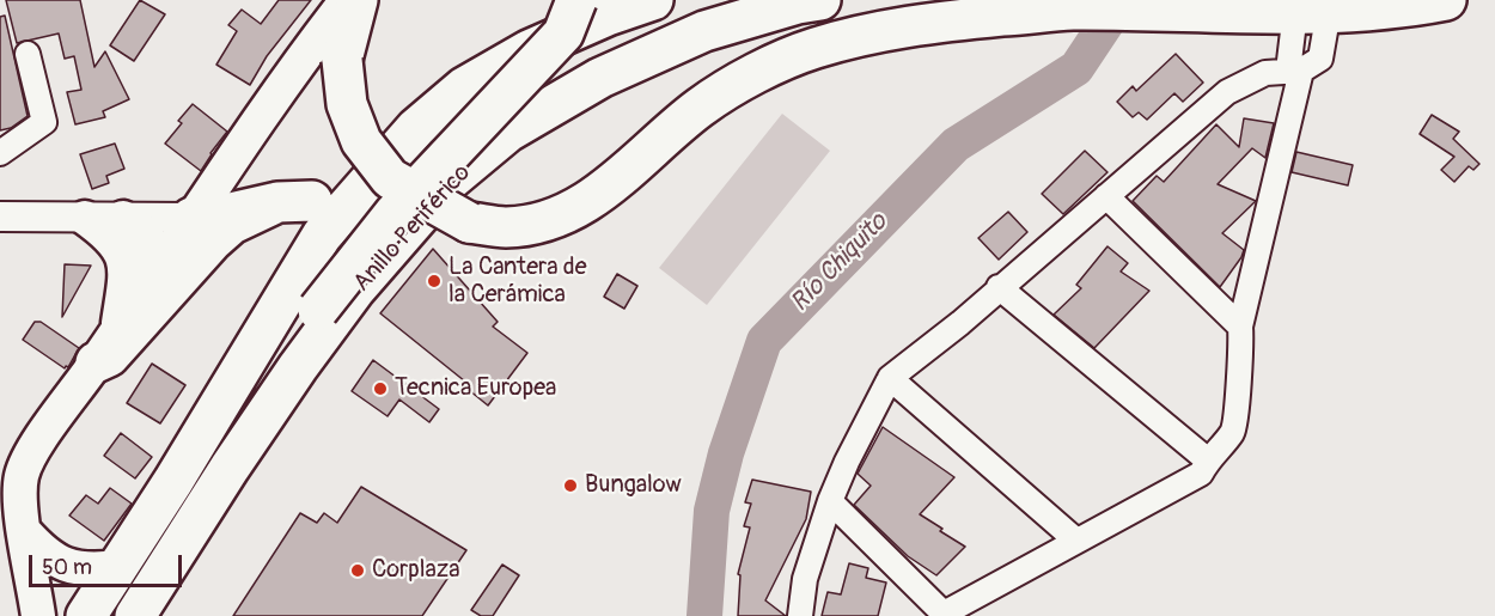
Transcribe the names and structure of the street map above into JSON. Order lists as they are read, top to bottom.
{
  "streets": {
    "highway": ["Anillo Periférico"]
  },
  "water": ["Río Chiquito"],
  "places": [
    "La Cantera de la Cerámica",
    "Tecnica Europea",
    "Bungalow",
    "Corplaza"
  ],
  "scale_bar": "50 m"
}
